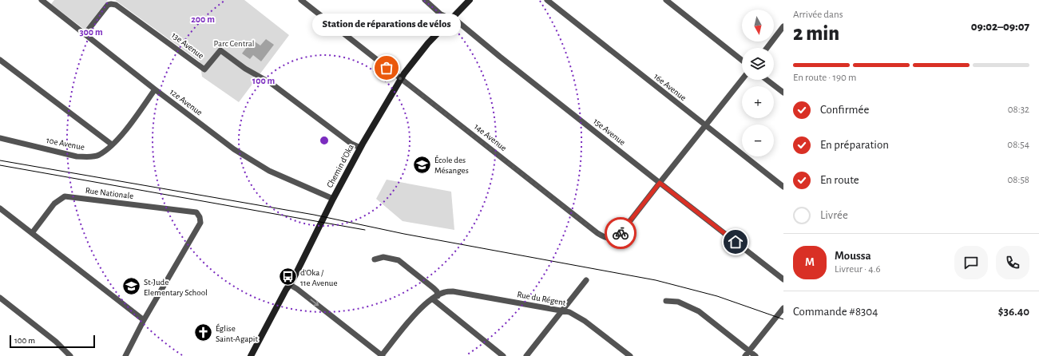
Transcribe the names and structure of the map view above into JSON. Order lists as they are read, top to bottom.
{
  "streets": {
    "main road": ["Chemin d'Oka"],
    "street": [
      "13e Avenue",
      "16e Avenue",
      "12e Avenue",
      "15e Avenue",
      "14e Avenue",
      "10e Avenue",
      "Rue Nationale",
      "Rue du Régent"
    ]
  },
  "crossings": [
    ["13e Avenue", "12e Avenue"],
    ["13e Avenue", "Chemin d'Oka"],
    ["16e Avenue", "14e Avenue"],
    ["12e Avenue", "10e Avenue"],
    ["12e Avenue", "Chemin d'Oka"],
    ["15e Avenue", "14e Avenue"],
    ["15e Avenue", "Chemin d'Oka"],
    ["14e Avenue", "Chemin d'Oka"]
  ],
  "parks": ["Parc Central"],
  "places": {
    "other": ["Station de réparations de vélos"],
    "school or university": ["École des Mésanges", "St-Jude Elementary School"],
    "bus stop": ["d'Oka / 11e Avenue"],
    "church": ["Église Saint-Agapit"]
  },
  "scale_bar": "100 m",
  "north": "bottom",
  "page": {
    "heading": ["2 min", "Arrivée dans", "09:02–09:07"],
    "panel": [
      "Moussa",
      "Livreur · 4.6",
      "Commande #8304",
      "$36.40"
    ],
    "map_buttons": ["+", "−"],
    "bubble": "Station de réparations de vélos",
    "bar": "En route · 190 m",
    "list": [
      ["Confirmée", "08:32"],
      ["En préparation", "08:54"],
      ["En route", "08:58"],
      "Livrée"
    ],
    "round": "M",
    "scale": "100 m"
  },
  "rings": ["200 m", "300 m", "100 m"]
}
